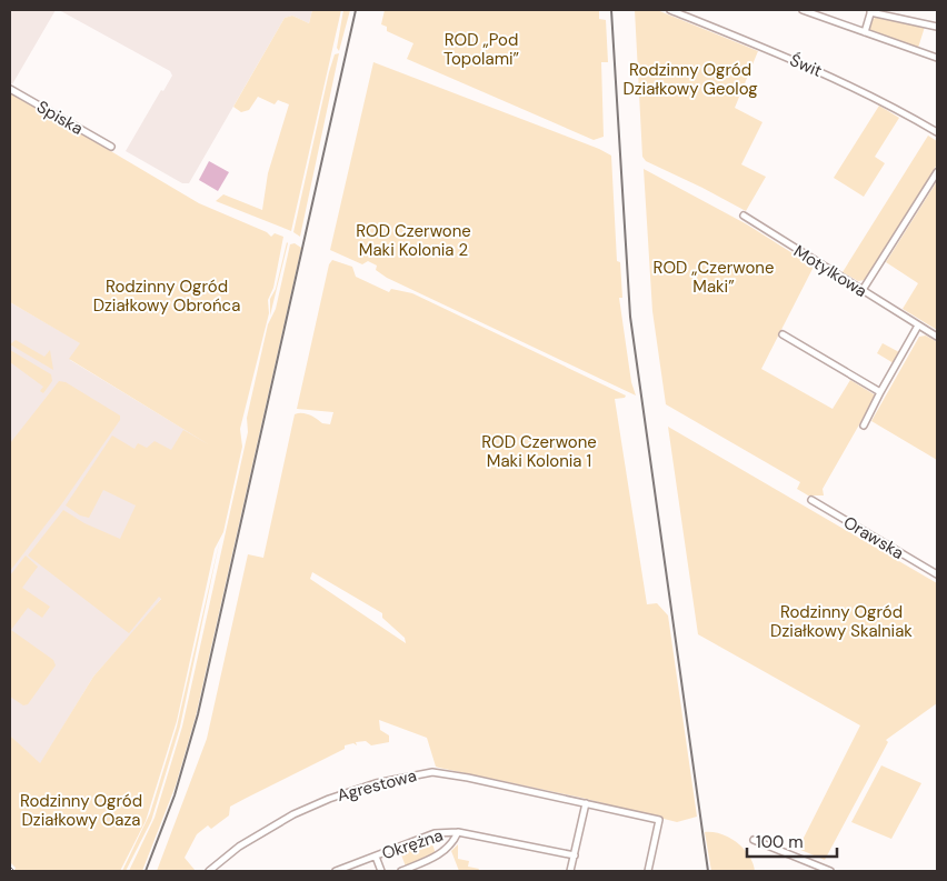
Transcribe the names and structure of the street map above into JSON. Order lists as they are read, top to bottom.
{
  "streets": {
    "street": [
      "Świt",
      "Spiska",
      "Motylkowa",
      "Orawska",
      "Agrestowa",
      "Okrężna"
    ]
  },
  "parks": [
    "ROD „Pod Topolami”",
    "Rodzinny Ogród Działkowy Geolog",
    "ROD Czerwone Maki Kolonia 2",
    "ROD „Czerwone Maki”",
    "Rodzinny Ogród Działkowy Obrońca",
    "ROD Czerwone Maki Kolonia 1",
    "Rodzinny Ogród Działkowy Skalniak",
    "Rodzinny Ogród Działkowy Oaza"
  ],
  "scale_bar": "100 m"
}
